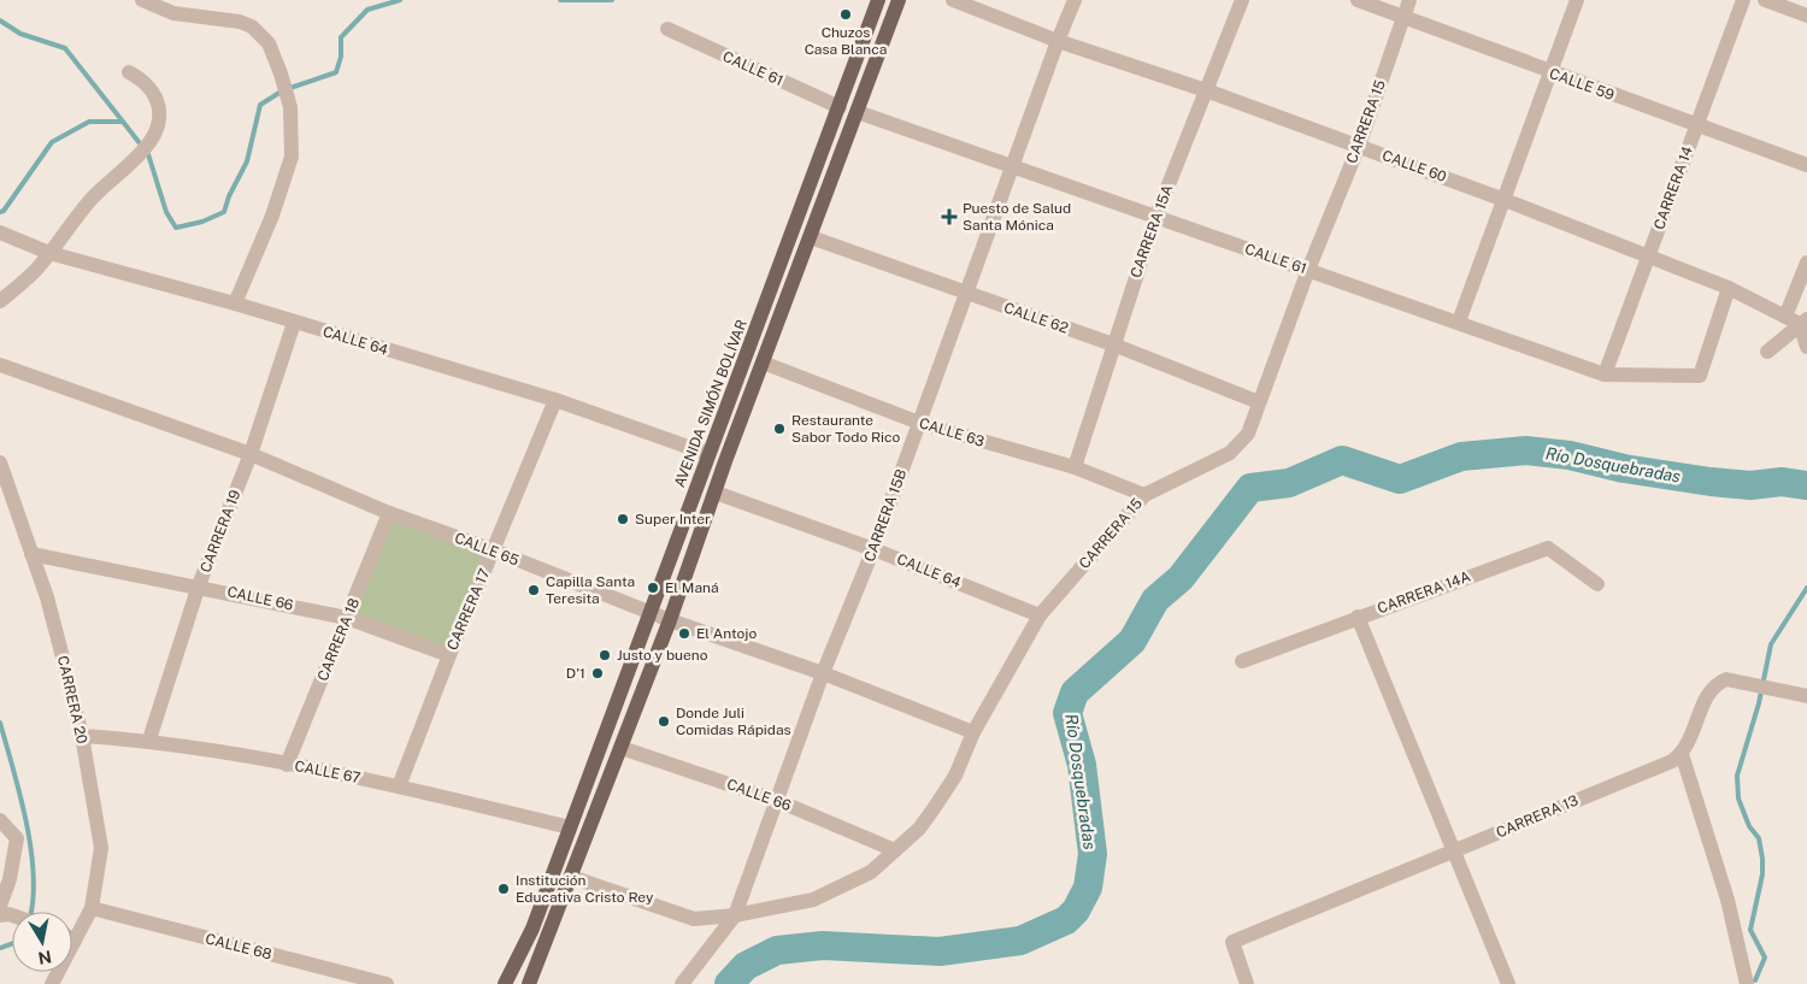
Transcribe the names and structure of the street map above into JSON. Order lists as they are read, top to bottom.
{
  "streets": {
    "main road": ["AVENIDA SIMÓN BOLÍVAR"],
    "street": [
      "CALLE 61",
      "CALLE 59",
      "CARRERA 15",
      "CALLE 60",
      "CARRERA 14",
      "CARRERA 15A",
      "CALLE 62",
      "CALLE 64",
      "CALLE 63",
      "CARRERA 15B",
      "CARRERA 19",
      "CALLE 65",
      "CARRERA 14A",
      "CALLE 66",
      "CARRERA 17",
      "CARRERA 18",
      "CARRERA 20",
      "CALLE 67",
      "CARRERA 13",
      "CALLE 68"
    ]
  },
  "crossings": [
    ["CALLE 61", "CARRERA 15"],
    ["CALLE 61", "CALLE 60"],
    ["CALLE 61", "CARRERA 14"],
    ["CALLE 61", "CARRERA 15A"],
    ["CALLE 61", "AVENIDA SIMÓN BOLÍVAR"],
    ["CALLE 61", "CARRERA 15B"],
    ["CALLE 59", "CARRERA 15"],
    ["CALLE 59", "CARRERA 14"],
    ["CARRERA 15", "CALLE 60"],
    ["CARRERA 15", "CALLE 62"],
    ["CARRERA 15", "CALLE 64"],
    ["CARRERA 15", "CALLE 63"],
    ["CARRERA 15", "CARRERA 15B"],
    ["CARRERA 15", "CALLE 65"],
    ["CARRERA 15", "CALLE 66"],
    ["CALLE 60", "CARRERA 14"],
    ["CALLE 60", "CARRERA 15A"],
    ["CALLE 60", "CARRERA 15B"],
    ["CARRERA 15A", "CALLE 62"],
    ["CARRERA 15A", "CALLE 63"],
    ["CALLE 62", "CARRERA 15B"],
    ["CALLE 64", "AVENIDA SIMÓN BOLÍVAR"],
    ["CALLE 64", "CARRERA 15B"],
    ["CALLE 64", "CARRERA 19"],
    ["CALLE 64", "CARRERA 17"],
    ["AVENIDA SIMÓN BOLÍVAR", "CALLE 65"],
    ["AVENIDA SIMÓN BOLÍVAR", "CALLE 67"],
    ["CALLE 63", "CARRERA 15B"],
    ["CARRERA 15B", "CALLE 65"],
    ["CARRERA 15B", "CALLE 66"],
    ["CARRERA 19", "CALLE 65"],
    ["CARRERA 19", "CALLE 66"],
    ["CARRERA 19", "CALLE 67"],
    ["CALLE 65", "CARRERA 17"],
    ["CALLE 65", "CARRERA 18"],
    ["CALLE 66", "CARRERA 17"],
    ["CALLE 66", "CARRERA 18"],
    ["CALLE 66", "CARRERA 20"],
    ["CARRERA 17", "CALLE 67"],
    ["CARRERA 18", "CALLE 67"],
    ["CARRERA 20", "CALLE 67"],
    ["CARRERA 20", "CALLE 68"]
  ],
  "water": ["Río Dosquebradas"],
  "places": {
    "other": [
      "Chuzos Casa Blanca",
      "Restaurante Sabor Todo Rico",
      "Super Inter",
      "El Maná",
      "Capilla Santa Teresita",
      "El Antojo",
      "Justo y bueno",
      "D'1",
      "Donde Juli Comidas Rápidas",
      "Institución Educativa Cristo Rey"
    ],
    "health": ["Puesto de Salud Santa Mónica"]
  },
  "north": "bottom"
}
